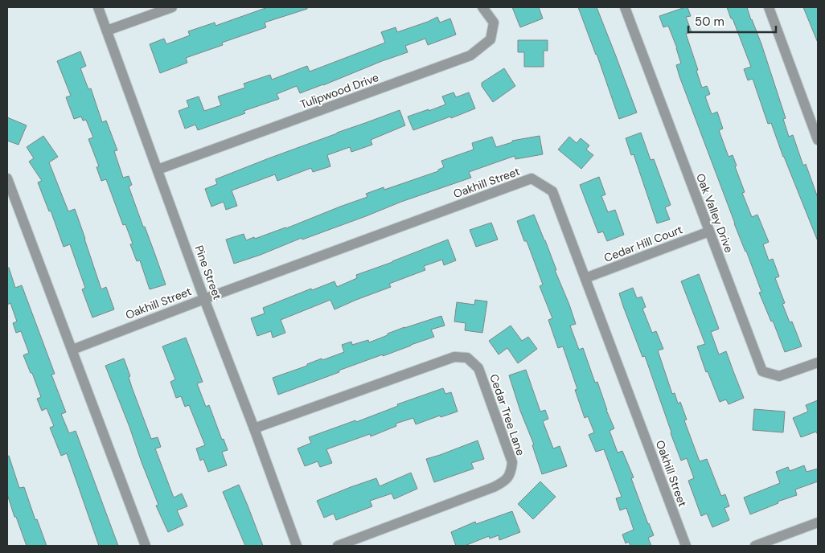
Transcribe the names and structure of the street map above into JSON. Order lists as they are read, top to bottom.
{
  "streets": {
    "street": [
      "Tulipwood Drive",
      "Oakhill Street",
      "Oak Valley Drive",
      "Cedar Hill Court",
      "Pine Street",
      "Cedar Tree Lane"
    ]
  },
  "crossings": [
    ["Tulipwood Drive", "Pine Street"],
    ["Oakhill Street", "Cedar Hill Court"],
    ["Oakhill Street", "Pine Street"],
    ["Oak Valley Drive", "Cedar Hill Court"],
    ["Pine Street", "Cedar Tree Lane"]
  ],
  "scale_bar": "50 m"
}
